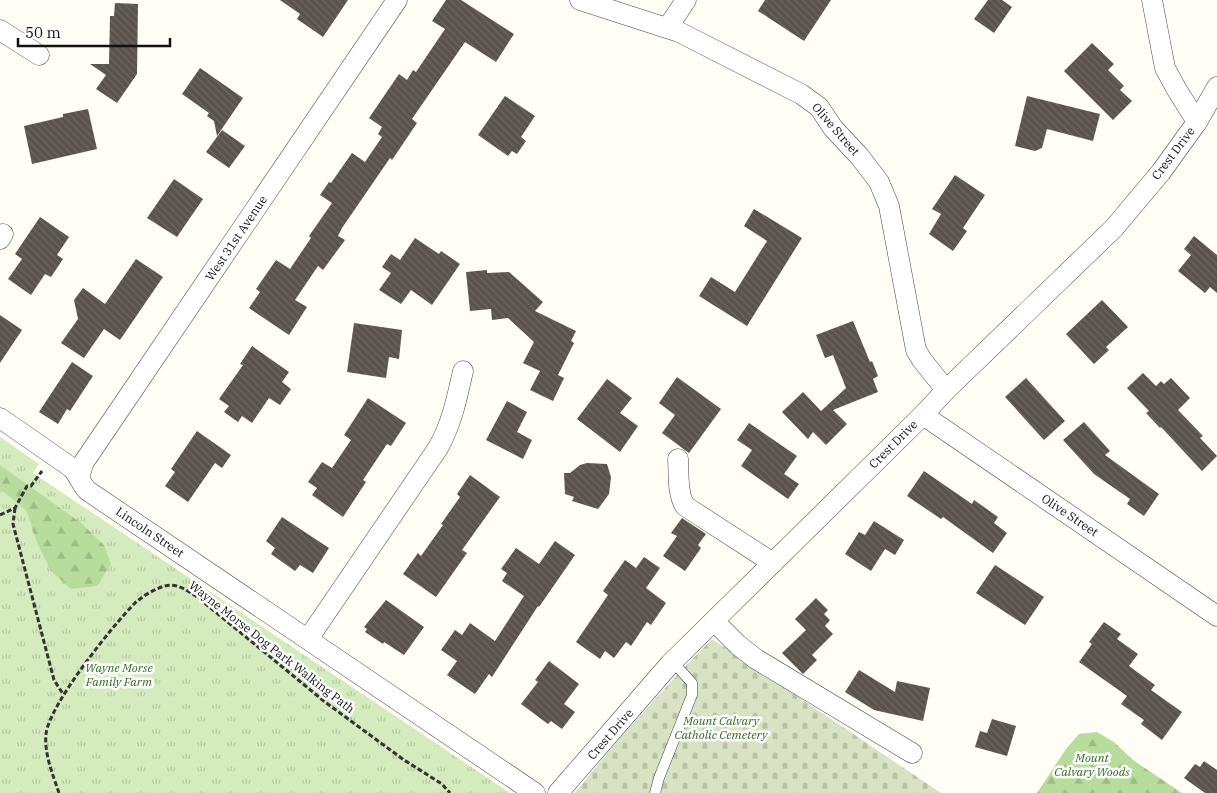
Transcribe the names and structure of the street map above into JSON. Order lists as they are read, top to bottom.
{
  "streets": {
    "street": [
      "Olive Street",
      "Crest Drive",
      "West 31st Avenue",
      "Lincoln Street"
    ],
    "path": ["Wayne Morse Dog Park Walking Path"]
  },
  "crossings": [
    ["Olive Street", "Crest Drive"],
    ["West 31st Avenue", "Lincoln Street"]
  ],
  "parks": ["Wayne Morse Family Farm", "Mount Calvary Catholic Cemetery", "Mount Calvary Woods"],
  "scale_bar": "50 m"
}
